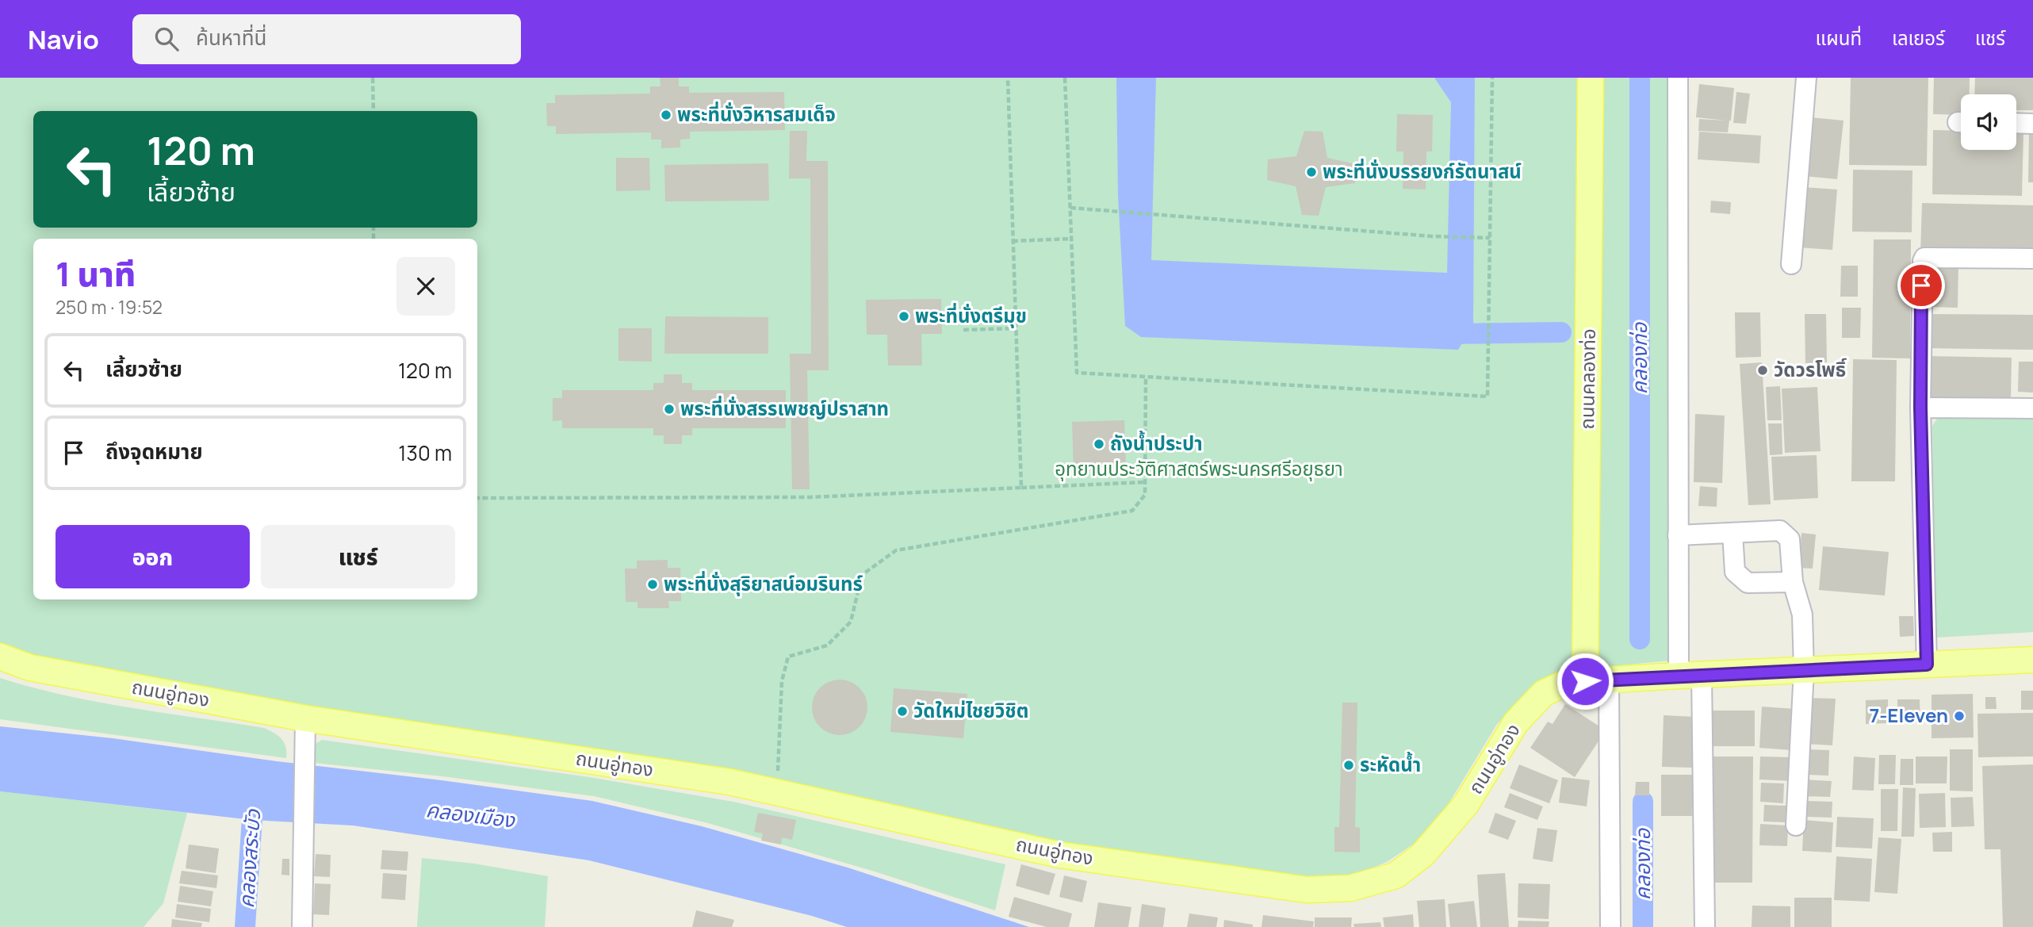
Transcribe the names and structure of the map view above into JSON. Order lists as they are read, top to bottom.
{
  "streets": {
    "main road": ["ถนนคลองท่อ", "ถนนอู่ทอง"]
  },
  "crossings": [
    ["ถนนคลองท่อ", "ถนนอู่ทอง"]
  ],
  "water": ["คลองท่อ", "คลองเมือง", "คลองสระบัว"],
  "parks": ["อุทยานประวัติศาสตร์พระนครศรีอยุธยา"],
  "places": [
    "พระที่นั่งวิหารสมเด็จ",
    "พระที่นั่งบรรยงก์รัตนาสน์",
    "พระที่นั่งตรีมุข",
    "วัดวรโพธิ์",
    "พระที่นั่งสรรเพชญ์ปราสาท",
    "ถังน้ำประปา",
    "พระที่นั่งสุริยาสน์อมรินทร์",
    "วัดใหม่ไชยวิชิต",
    "7-Eleven",
    "ระหัดน้ำ"
  ],
  "page": {
    "header": "Navio",
    "search": "ค้นหาที่นี่",
    "nav": ["แผนที่", "เลเยอร์", "แชร์"],
    "turn": ["120 m", "เลี้ยวซ้าย"],
    "heading": ["1 นาที", "250 m · 19:52"],
    "list": [
      {
        "name": "เลี้ยวซ้าย",
        "value": "120 m"
      },
      {
        "name": "ถึงจุดหมาย",
        "value": "130 m"
      }
    ],
    "buttons": ["ออก", "แชร์"]
  }
}
